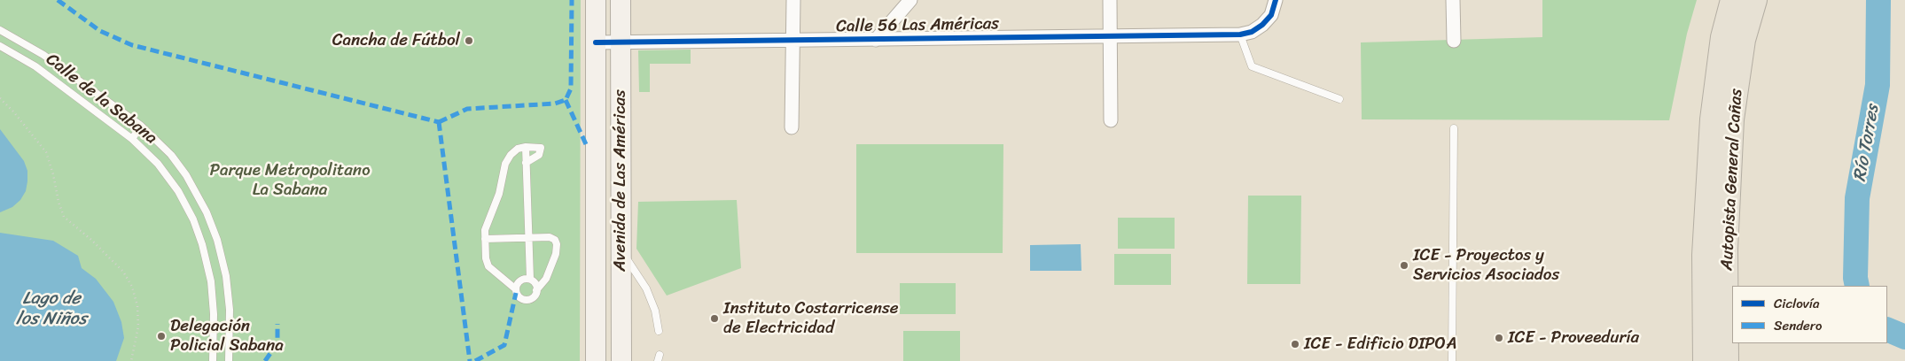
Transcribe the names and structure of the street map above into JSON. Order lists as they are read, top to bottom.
{
  "streets": {
    "highway": ["Autopista General Cañas"],
    "main road": ["Avenida de Las Américas"],
    "street": ["Calle 56 Las Américas"],
    "lane": ["Calle de la Sabana"]
  },
  "crossings": [
    ["Calle 56 Las Américas", "Avenida de Las Américas"]
  ],
  "water": ["Río Torres", "Lago de los Niños"],
  "parks": ["Parque Metropolitano La Sabana"],
  "places": [
    "Cancha de Fútbol",
    "ICE - Proyectos y Servicios Asociados",
    "Instituto Costarricense de Electricidad",
    "Delegación Policial Sabana",
    "ICE - Proveeduría",
    "ICE - Edificio DIPOA"
  ],
  "legend": ["Ciclovía", "Sendero"]
}
